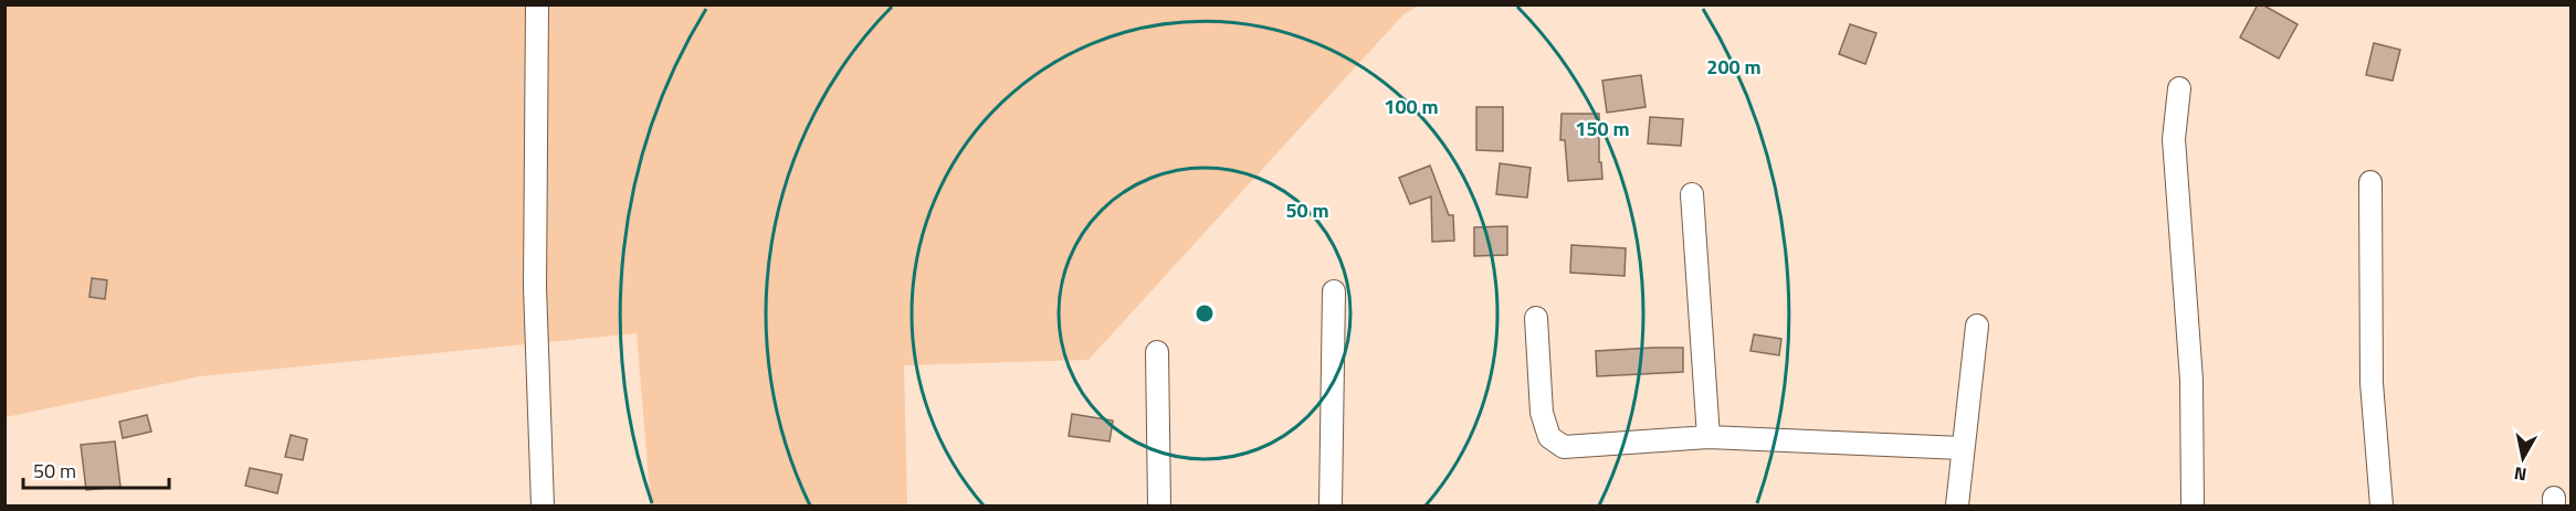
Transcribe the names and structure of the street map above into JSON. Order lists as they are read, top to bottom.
{
  "scale_bar": "50 m",
  "north": "bottom",
  "rings": [
    "200 m",
    "100 m",
    "150 m",
    "50 m"
  ]
}
